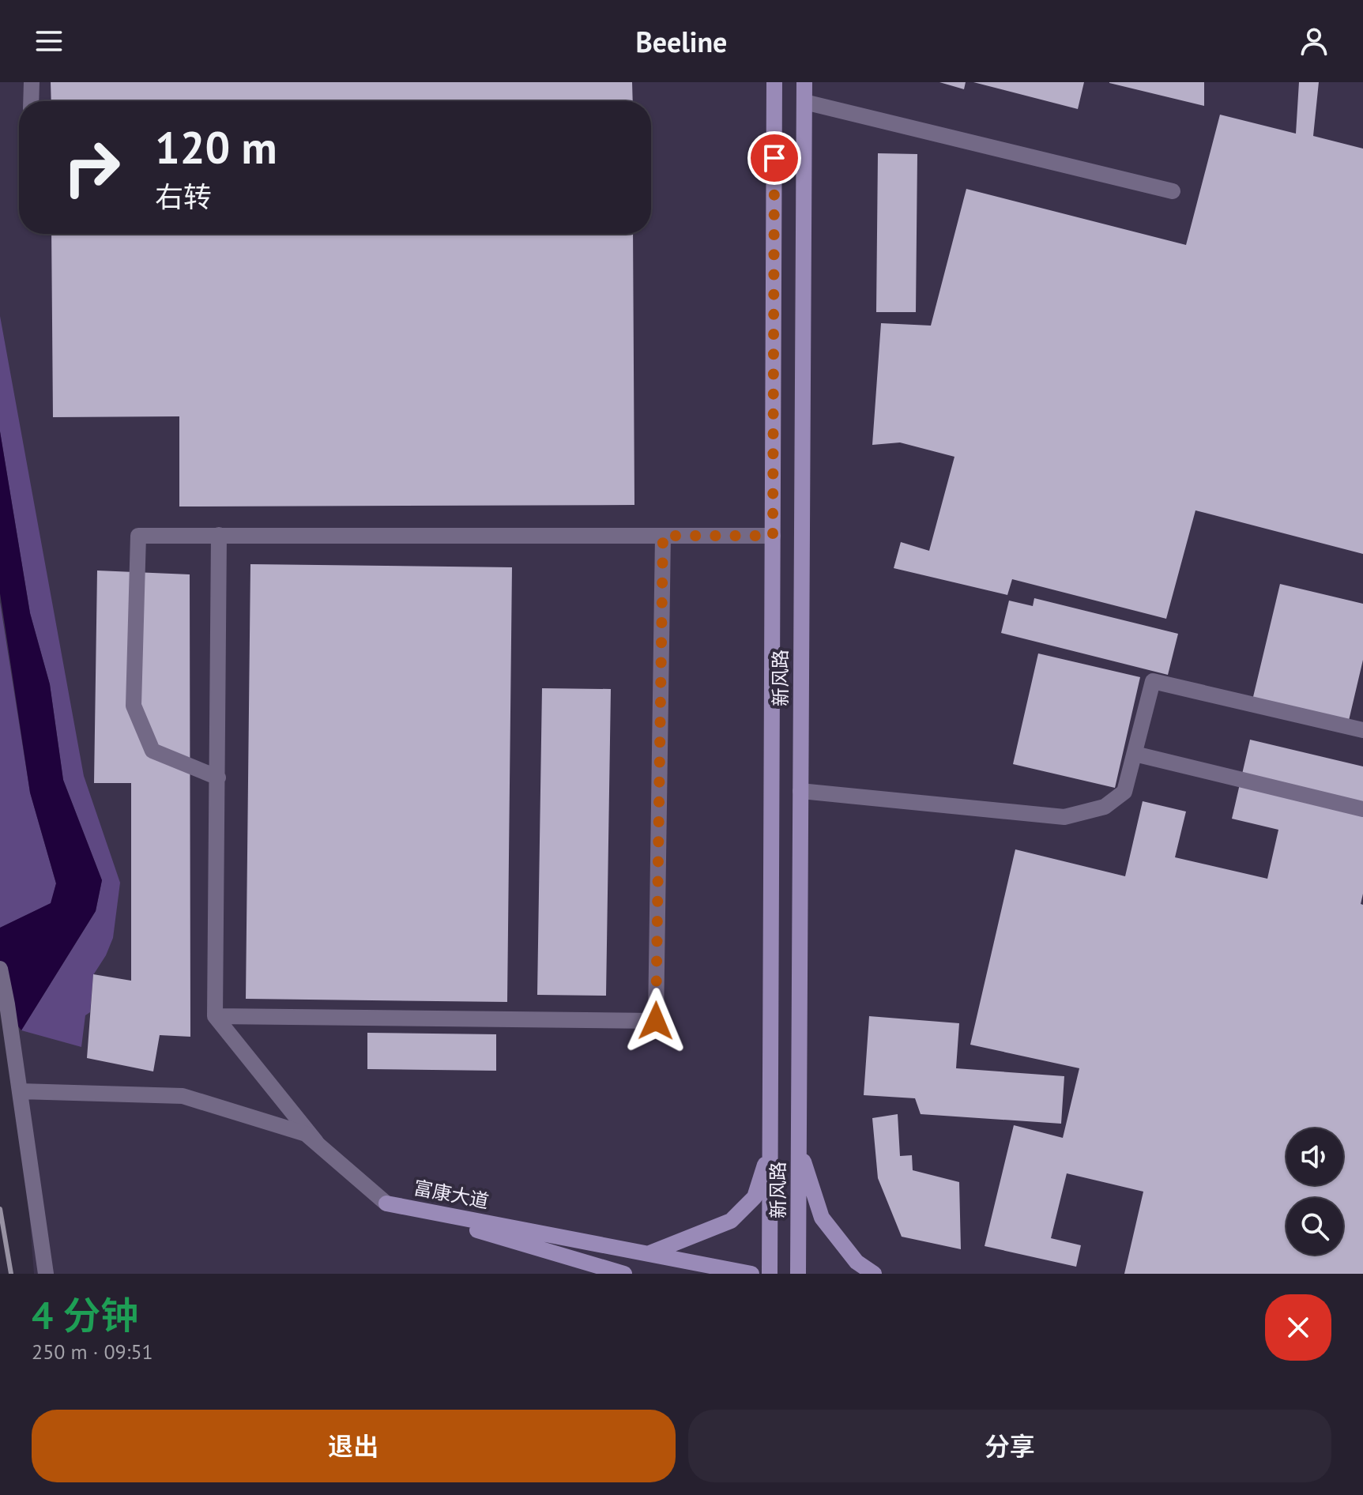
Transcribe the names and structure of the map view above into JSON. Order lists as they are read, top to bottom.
{
  "streets": {
    "main road": ["新风路", "富康大道"]
  },
  "page": {
    "header": "Beeline",
    "turn": ["120 m", "右转"],
    "heading": ["4 分钟", "250 m · 09:51"],
    "buttons": ["退出", "分享"]
  }
}
